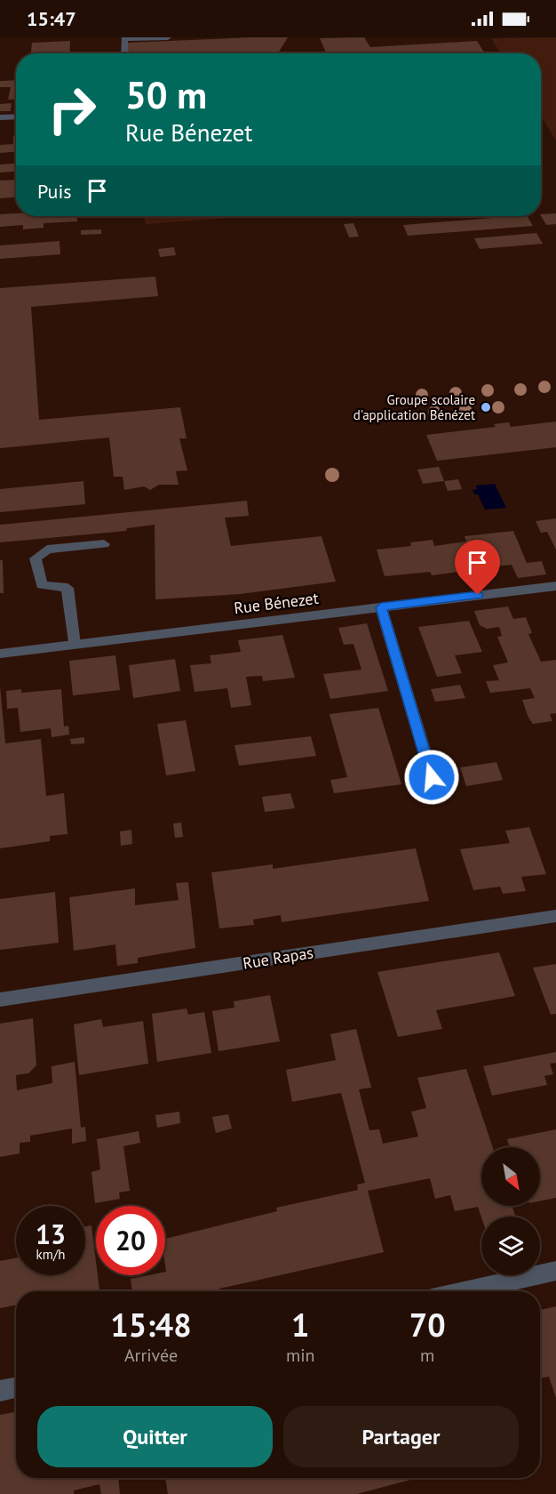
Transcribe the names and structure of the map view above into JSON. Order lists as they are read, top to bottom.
{
  "streets": {
    "street": ["Rue Bénezet", "Rue Rapas"]
  },
  "places": ["Groupe scolaire d'application Bénézet"],
  "north": "bottom right",
  "page": {
    "status": "15:47",
    "turn": ["50 m", "Rue Bénezet"],
    "then": "Puis",
    "speed": "13 km/h",
    "limit": "20",
    "eta": [
      "15:48",
      "Arrivée",
      "1",
      "min",
      "70",
      "m"
    ],
    "buttons": ["Quitter", "Partager"]
  }
}
